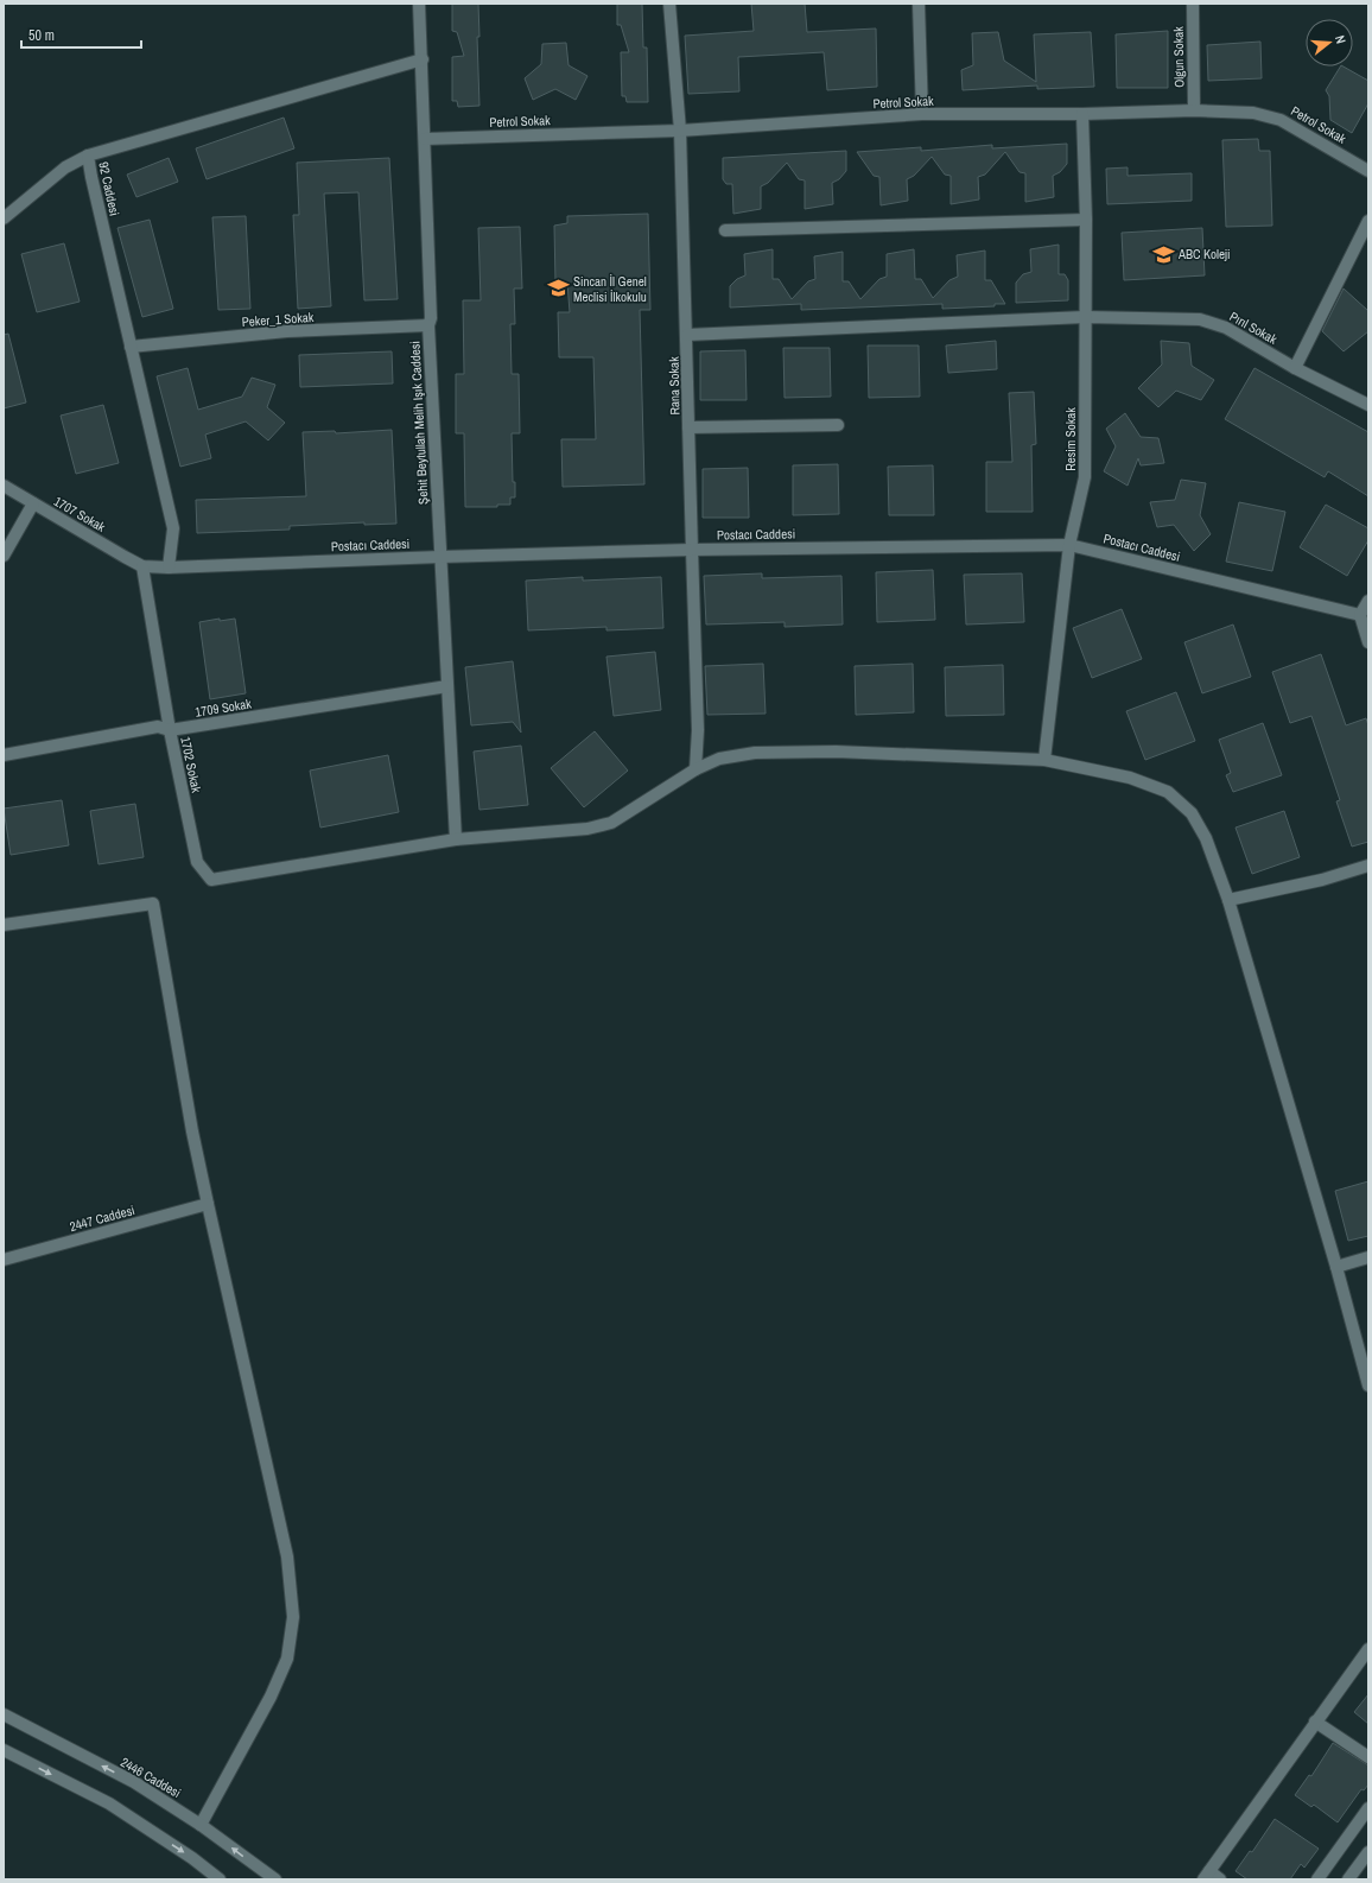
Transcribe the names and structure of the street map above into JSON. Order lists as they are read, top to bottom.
{
  "streets": {
    "street": [
      "Olgun Sokak",
      "Petrol Sokak",
      "92 Caddesi",
      "Peker_1 Sokak",
      "Pırıl Sokak",
      "Rana Sokak",
      "Şehit Beytullah Melih Işık Caddesi",
      "Resim Sokak",
      "1707 Sokak",
      "Postacı Caddesi",
      "1709 Sokak",
      "1702 Sokak",
      "2447 Caddesi",
      "2446 Caddesi"
    ]
  },
  "crossings": [
    ["Olgun Sokak", "Petrol Sokak"],
    ["Petrol Sokak", "Rana Sokak"],
    ["Petrol Sokak", "Şehit Beytullah Melih Işık Caddesi"],
    ["Petrol Sokak", "Resim Sokak"],
    ["92 Caddesi", "Peker_1 Sokak"],
    ["92 Caddesi", "Şehit Beytullah Melih Işık Caddesi"],
    ["92 Caddesi", "Postacı Caddesi"],
    ["Peker_1 Sokak", "Şehit Beytullah Melih Işık Caddesi"],
    ["Pırıl Sokak", "Rana Sokak"],
    ["Pırıl Sokak", "Resim Sokak"],
    ["Rana Sokak", "Postacı Caddesi"],
    ["Şehit Beytullah Melih Işık Caddesi", "Postacı Caddesi"],
    ["Şehit Beytullah Melih Işık Caddesi", "1709 Sokak"],
    ["Şehit Beytullah Melih Işık Caddesi", "1702 Sokak"],
    ["Resim Sokak", "Postacı Caddesi"],
    ["1707 Sokak", "Postacı Caddesi"],
    ["1707 Sokak", "1702 Sokak"],
    ["Postacı Caddesi", "1702 Sokak"],
    ["1709 Sokak", "1702 Sokak"]
  ],
  "places": {
    "school or university": ["ABC Koleji", "Sincan İl Genel Meclisi İlkokulu"]
  },
  "scale_bar": "50 m",
  "north": "right"
}
